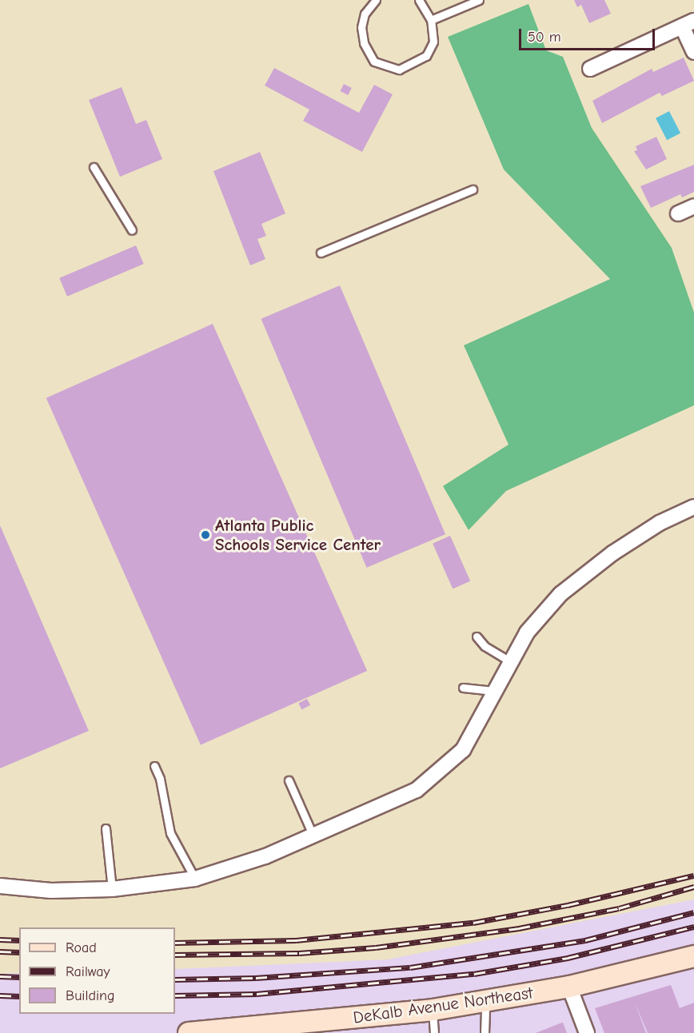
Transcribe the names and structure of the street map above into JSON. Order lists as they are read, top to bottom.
{
  "streets": {
    "main road": ["DeKalb Avenue Northeast"]
  },
  "places": ["Atlanta Public Schools Service Center"],
  "legend": ["Road", "Railway", "Building"],
  "scale_bar": "50 m"
}
